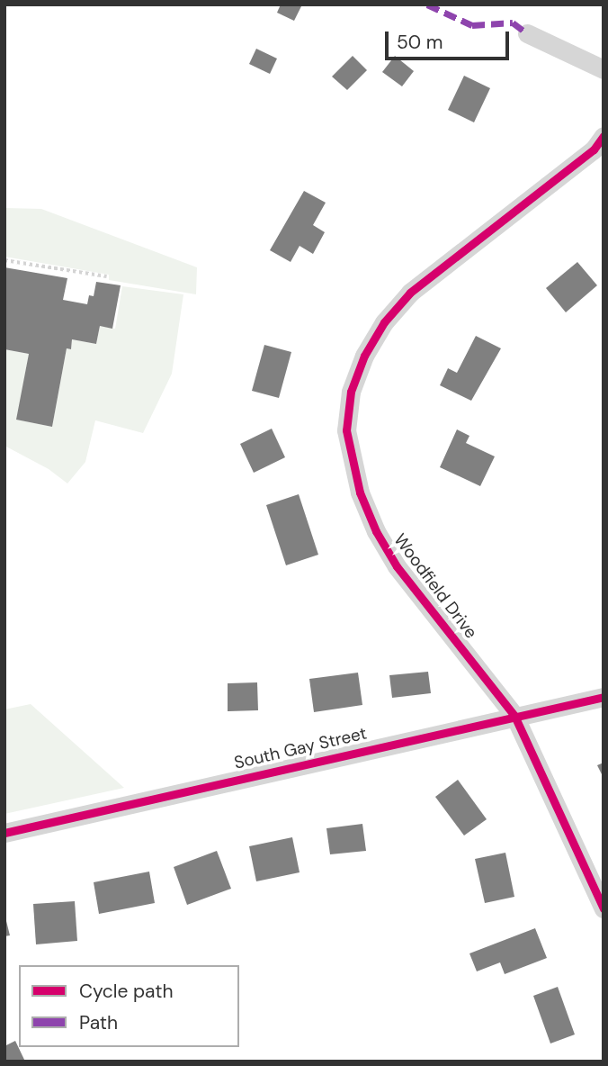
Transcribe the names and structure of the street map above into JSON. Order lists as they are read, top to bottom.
{
  "streets": {
    "street": ["Woodfield Drive", "South Gay Street"]
  },
  "crossings": [
    ["Woodfield Drive", "South Gay Street"]
  ],
  "legend": ["Cycle path", "Path"],
  "scale_bar": "50 m"
}
